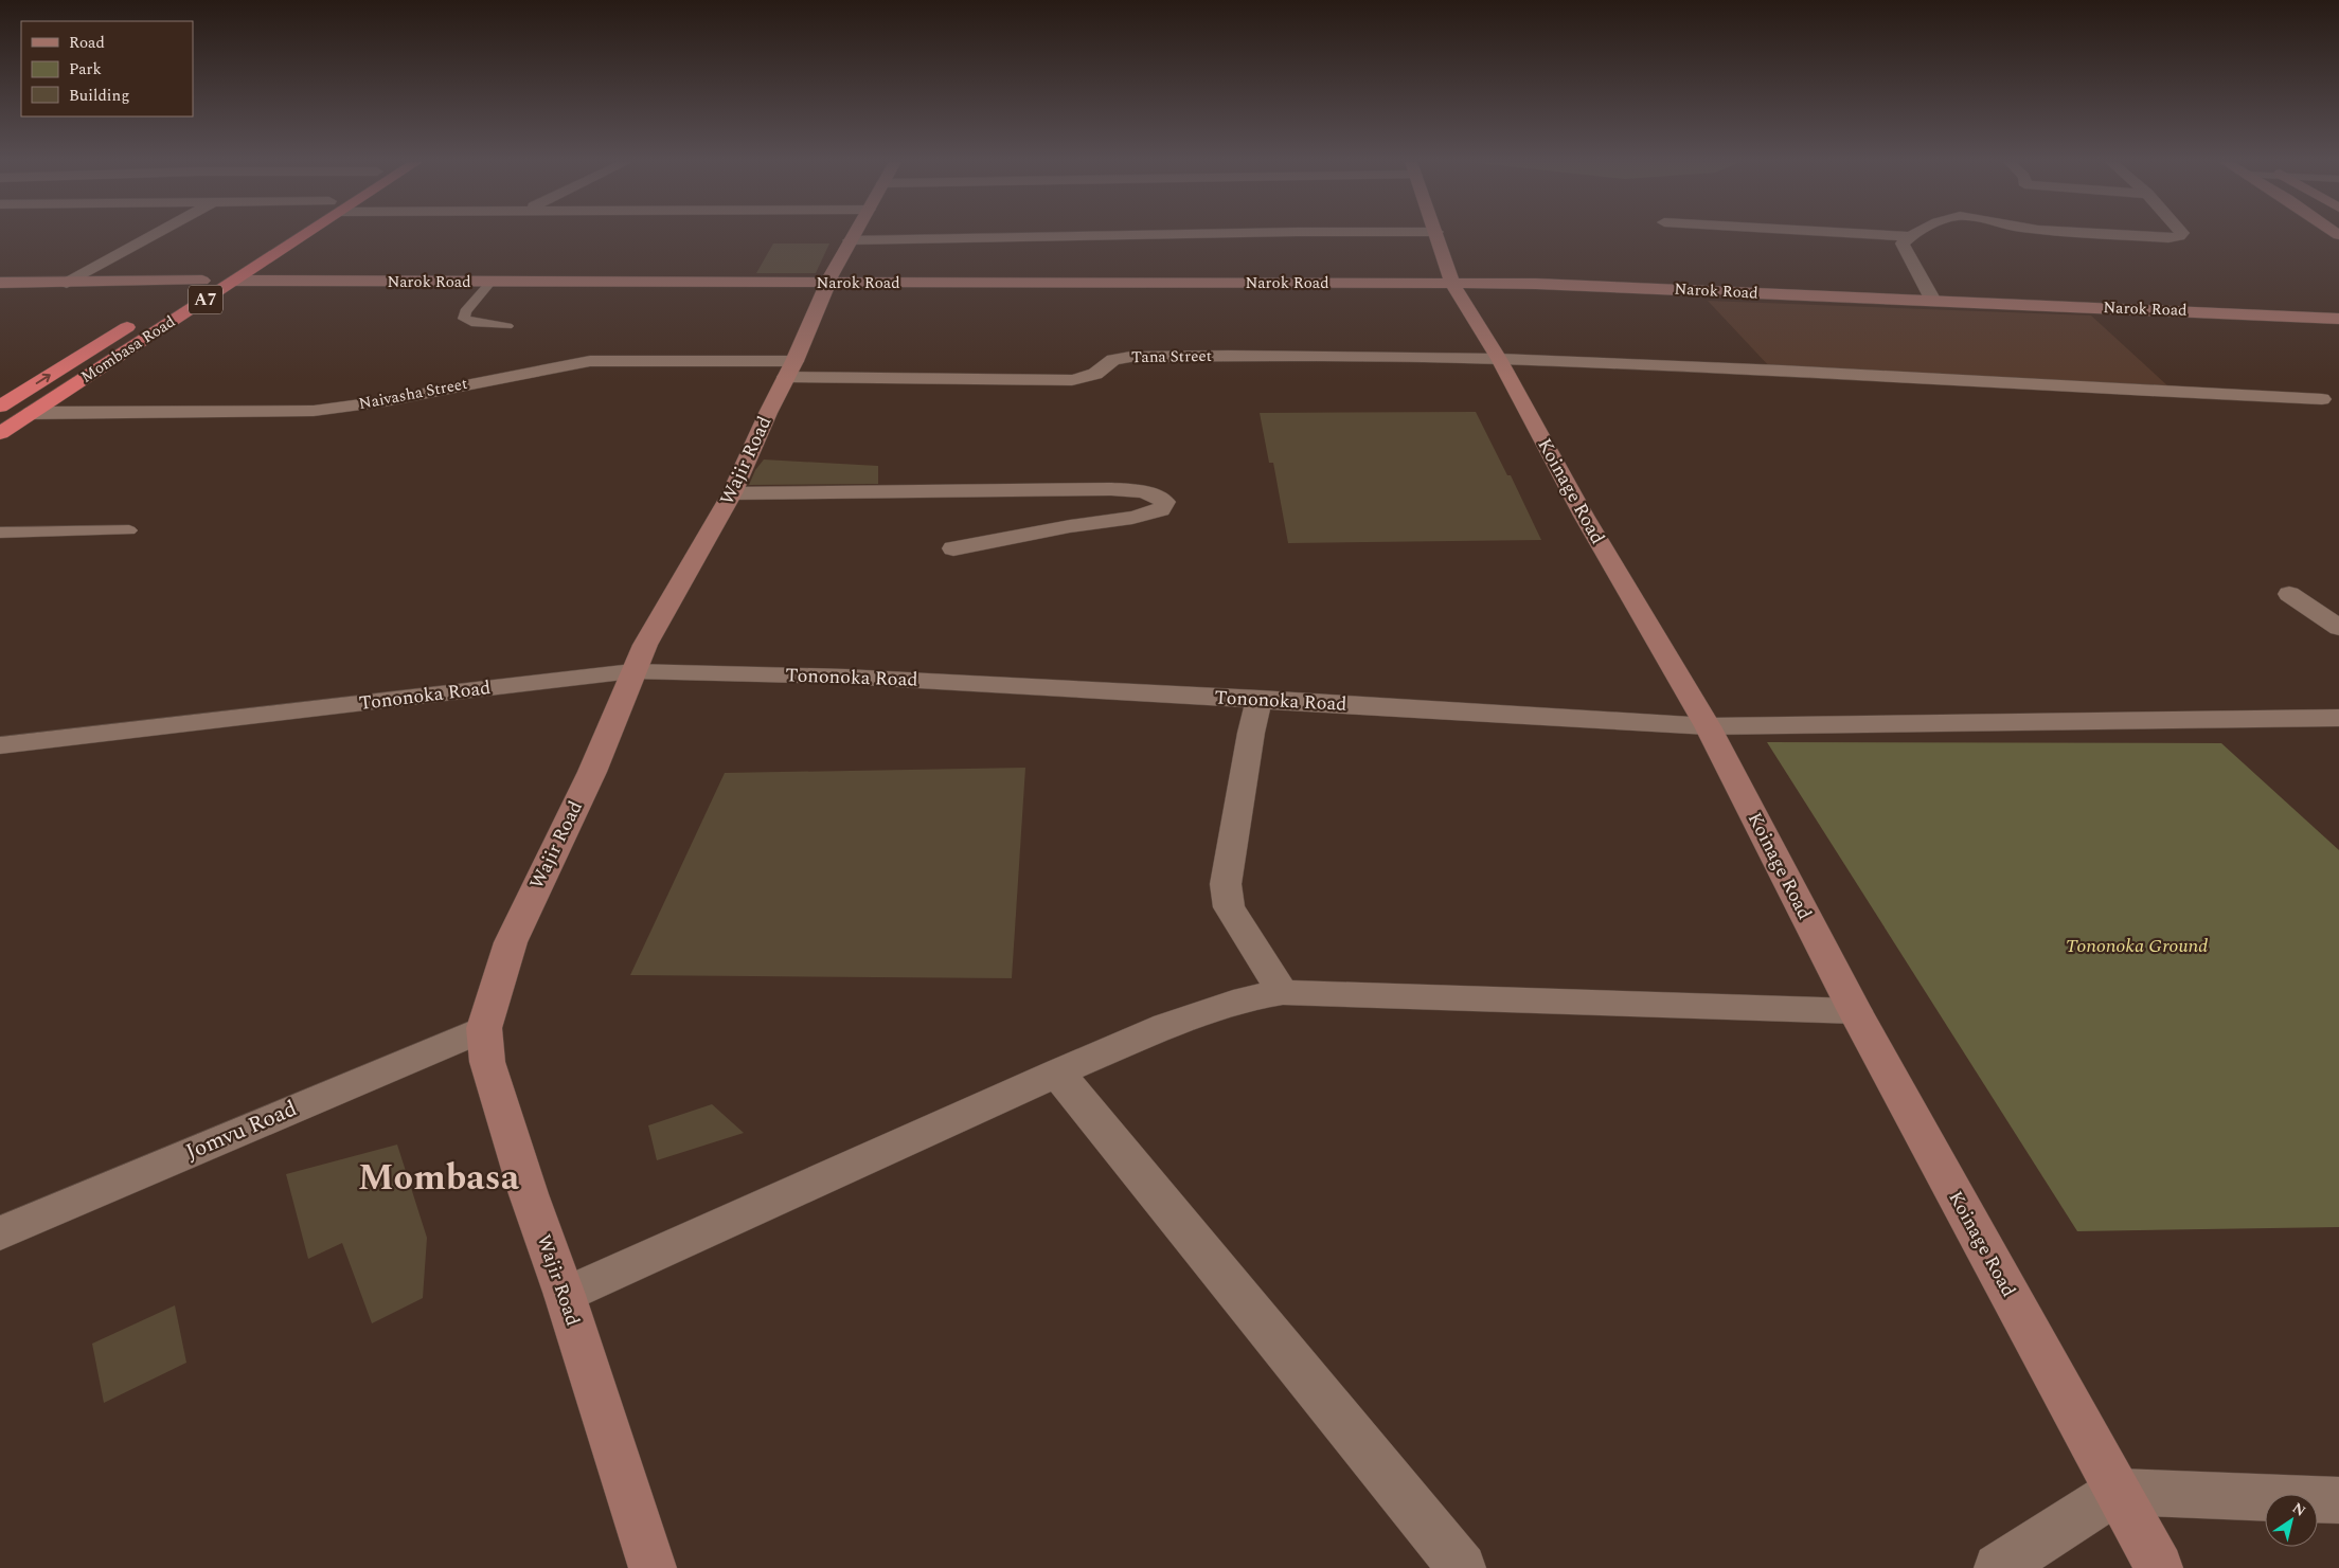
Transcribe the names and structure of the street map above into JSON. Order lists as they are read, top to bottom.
{
  "streets": {
    "highway": ["A7", "Mombasa Road"],
    "street": [
      "Narok Road",
      "Tana Street",
      "Naivasha Street",
      "Wajir Road",
      "Koinage Road",
      "Tononoka Road",
      "Jomvu Road"
    ]
  },
  "crossings": [
    ["Narok Road", "Mombasa Road"],
    ["Narok Road", "Wajir Road"],
    ["Narok Road", "Koinage Road"],
    ["Mombasa Road", "Naivasha Street"],
    ["Tana Street", "Naivasha Street"],
    ["Tana Street", "Wajir Road"],
    ["Tana Street", "Koinage Road"],
    ["Naivasha Street", "Wajir Road"],
    ["Wajir Road", "Tononoka Road"],
    ["Wajir Road", "Jomvu Road"],
    ["Koinage Road", "Tononoka Road"]
  ],
  "districts": ["Mombasa"],
  "parks": ["Tononoka Ground"],
  "legend": ["Road", "Park", "Building"],
  "north": "top right"
}
